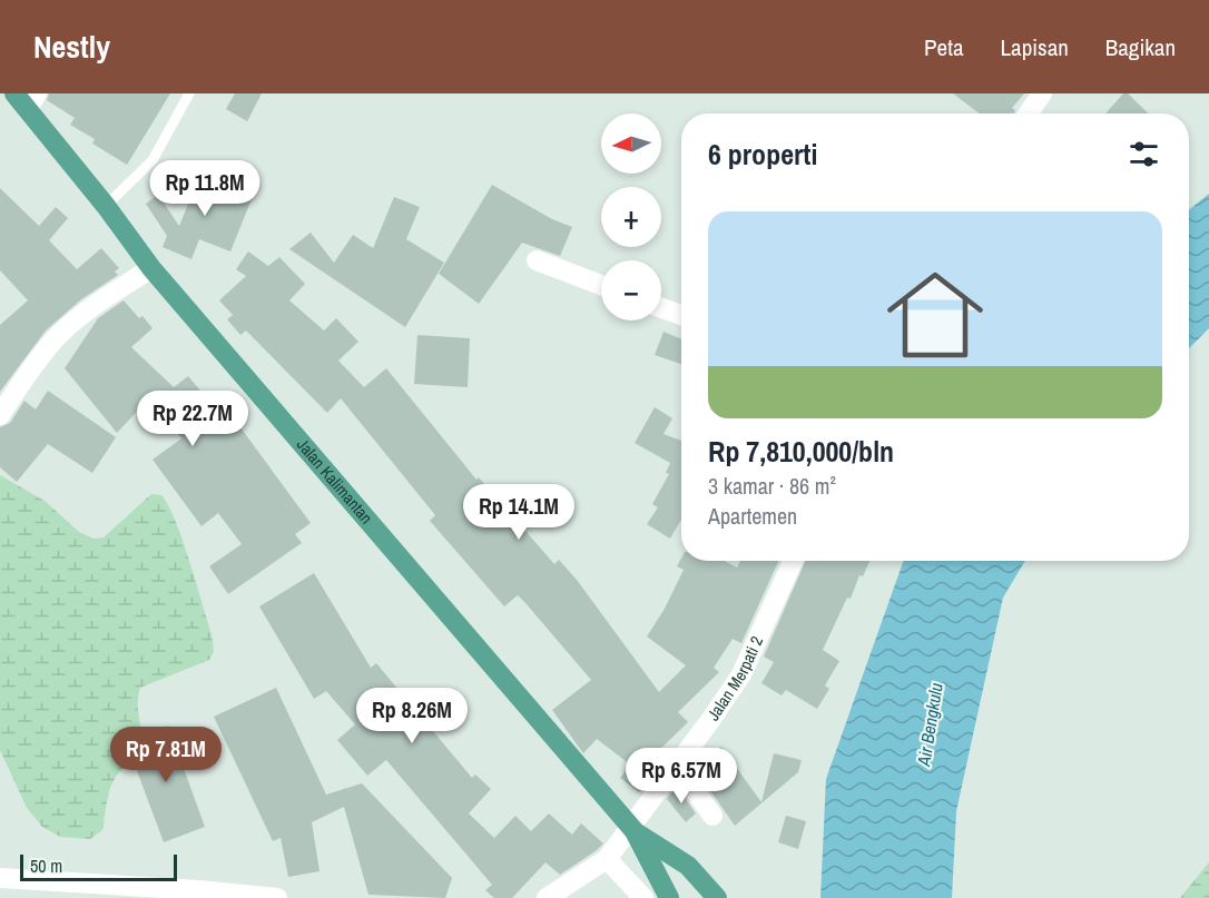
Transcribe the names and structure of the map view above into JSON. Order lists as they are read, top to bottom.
{
  "streets": {
    "main road": ["Jalan Kalimantan"],
    "street": ["Jalan Merpati 2"]
  },
  "crossings": [
    ["Jalan Kalimantan", "Jalan Merpati 2"]
  ],
  "water": ["Air Bengkulu"],
  "scale_bar": "50 m",
  "north": "left",
  "page": {
    "header": "Nestly",
    "nav": ["Peta", "Lapisan", "Bagikan"],
    "map_buttons": ["+", "−"],
    "heading": "6 properti",
    "price": [
      "Rp 11.8M",
      "Rp 22.7M",
      "Rp 14.1M",
      "Rp 8.26M",
      "Rp 7.81M",
      "Rp 6.57M"
    ],
    "list": [
      {
        "name": "Rp 7,810,000/bln",
        "note": "3 kamar · 86 m² · Apartemen"
      }
    ],
    "scale": "50 m"
  }
}
